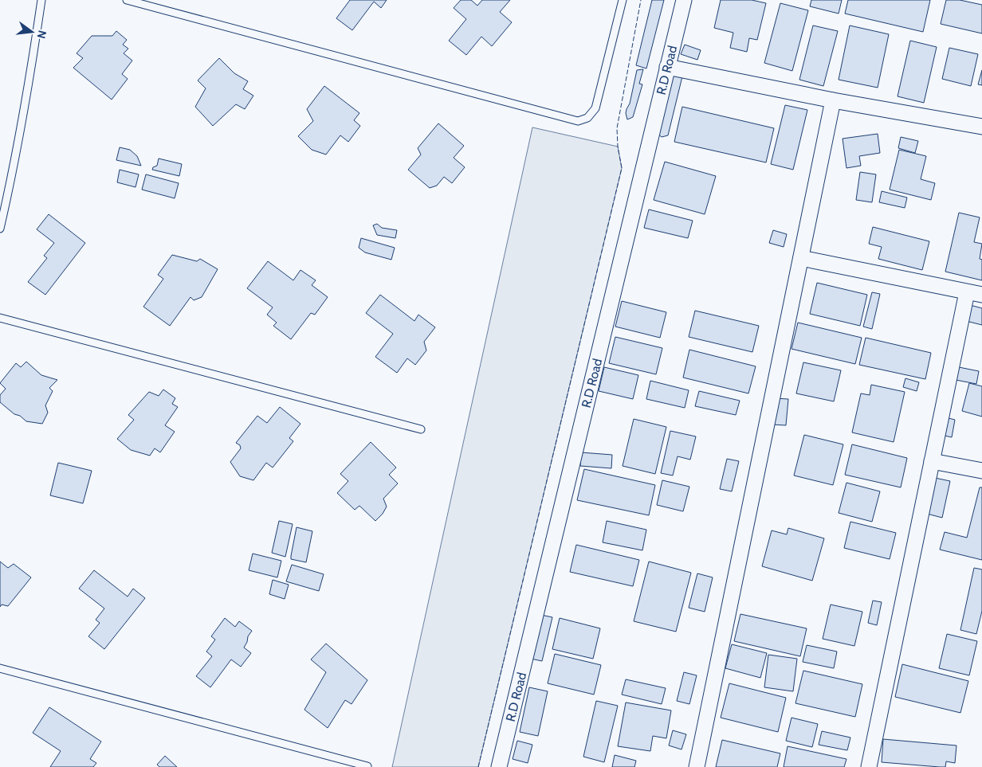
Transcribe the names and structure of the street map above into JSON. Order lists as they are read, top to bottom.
{
  "streets": {
    "street": ["R.D Road"]
  },
  "north": "right"
}
